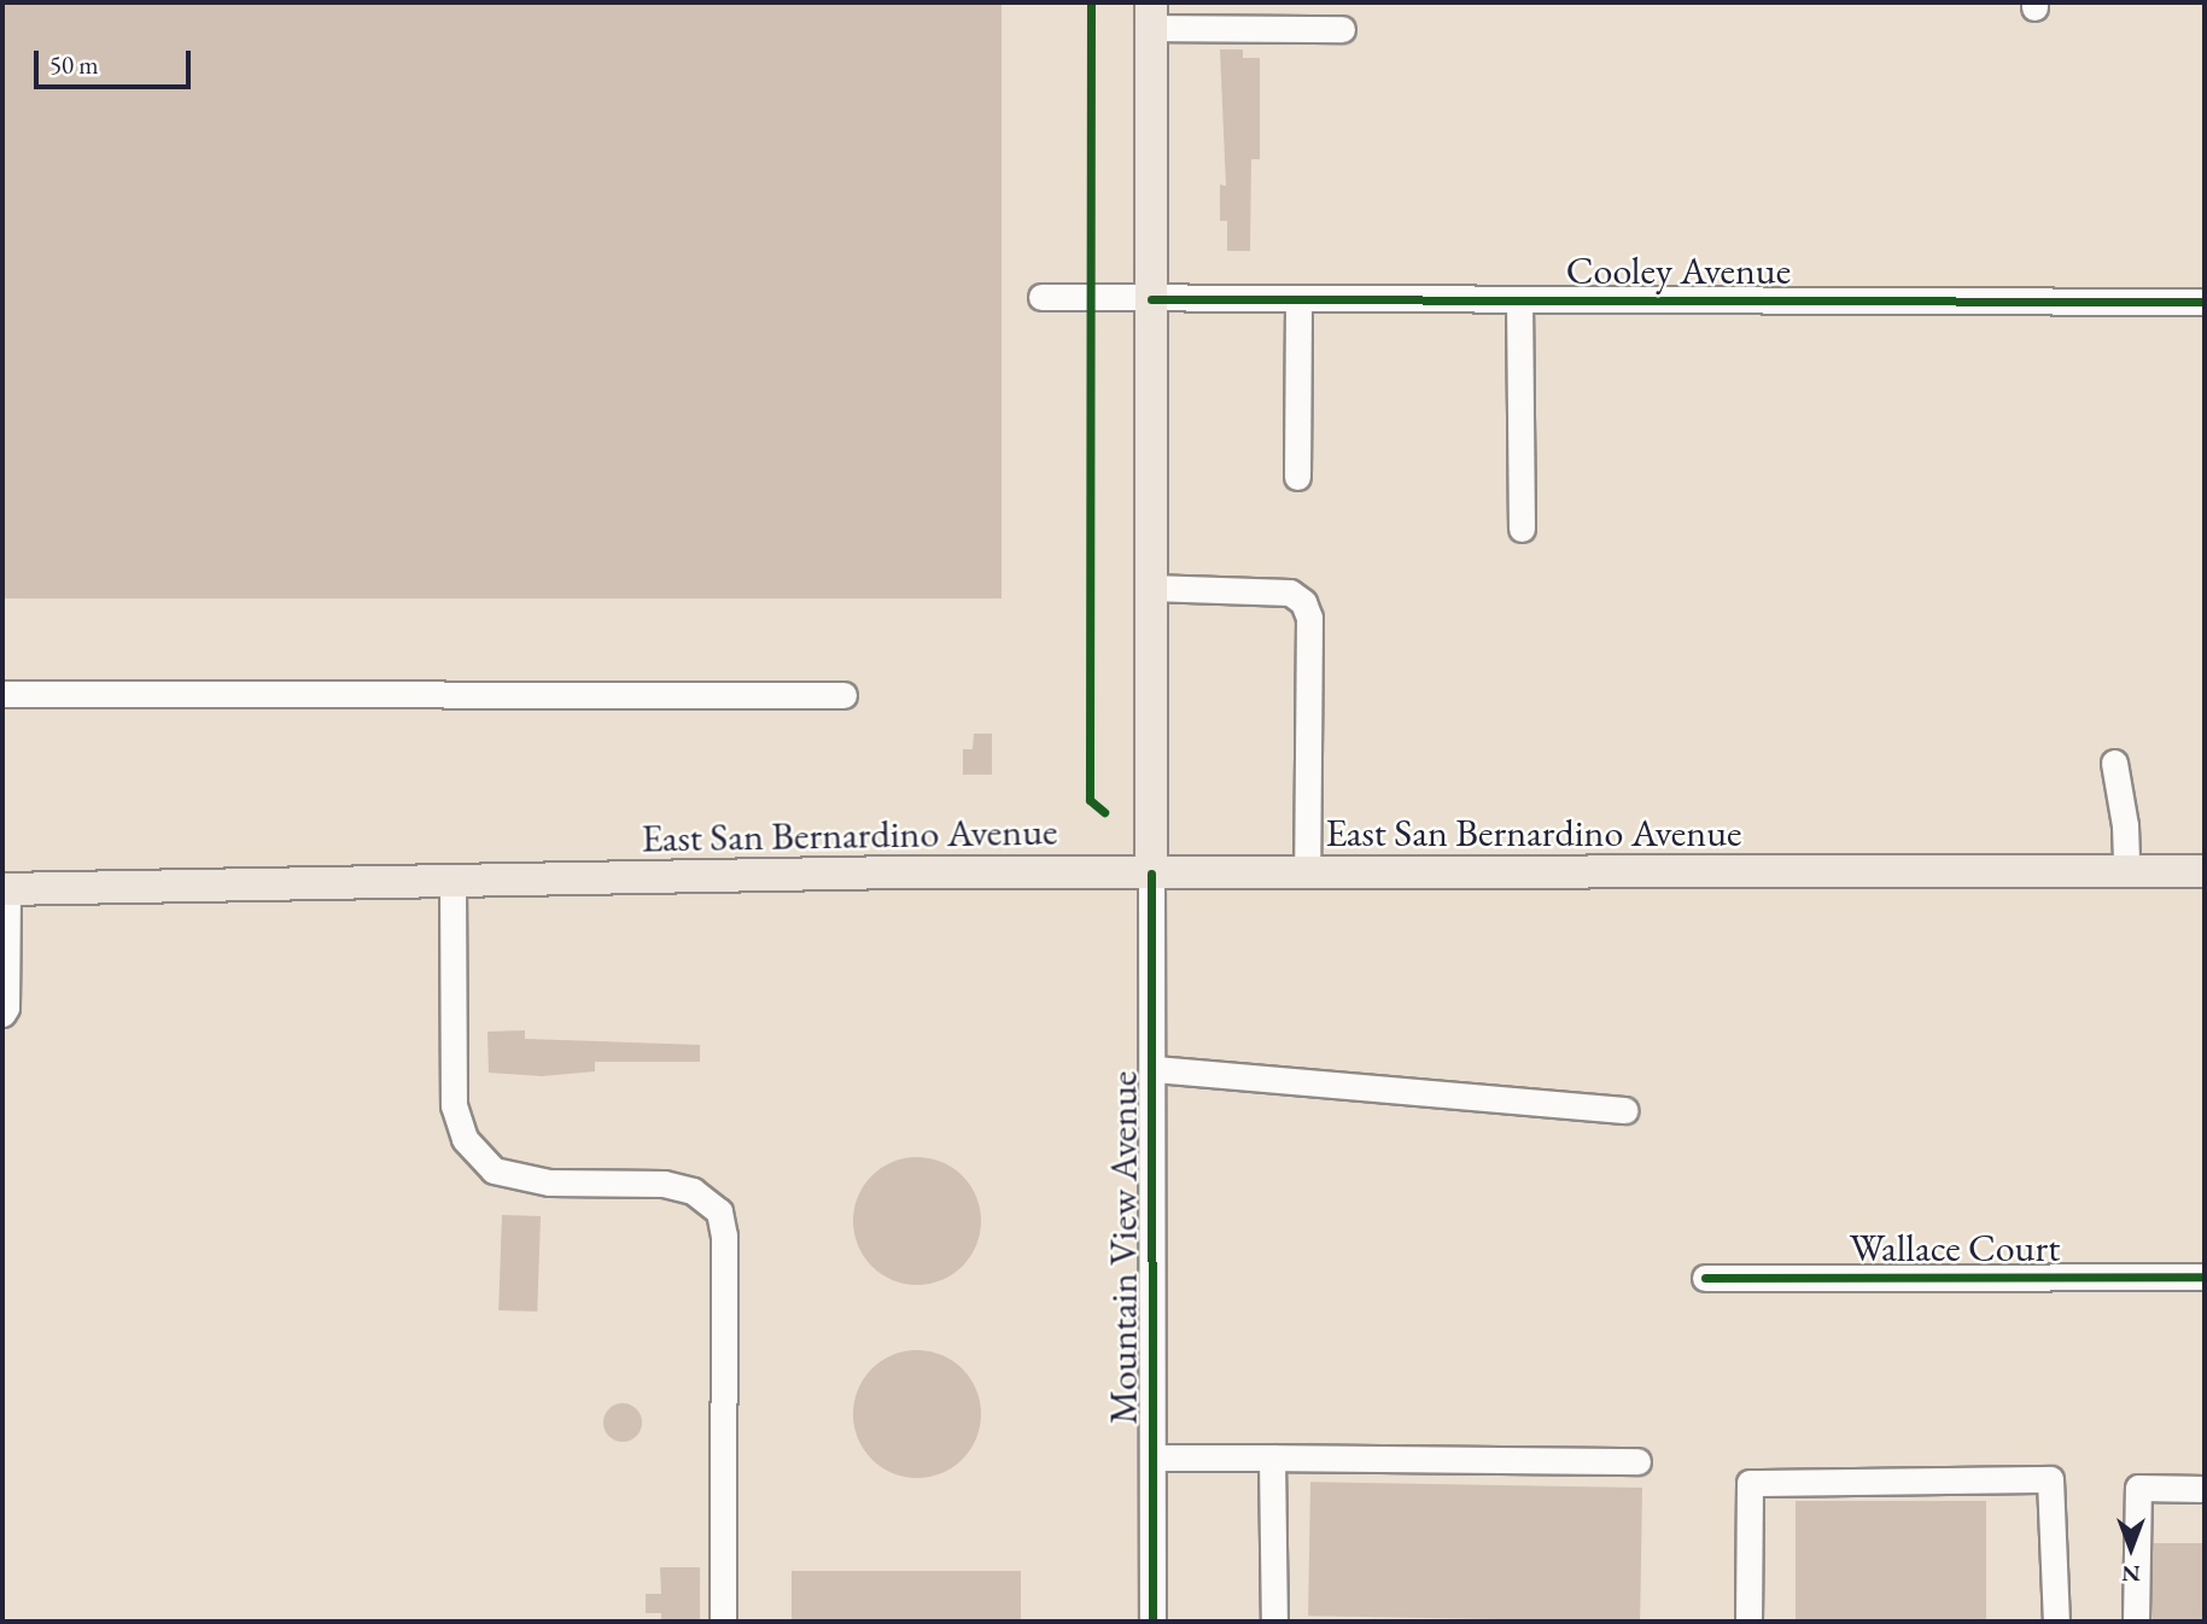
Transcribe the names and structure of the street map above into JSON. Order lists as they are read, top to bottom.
{
  "streets": {
    "main road": ["East San Bernardino Avenue", "Mountain View Avenue"],
    "street": ["Cooley Avenue", "Wallace Court"]
  },
  "crossings": [
    ["Cooley Avenue", "Mountain View Avenue"],
    ["East San Bernardino Avenue", "Mountain View Avenue"]
  ],
  "scale_bar": "50 m",
  "north": "bottom"
}
